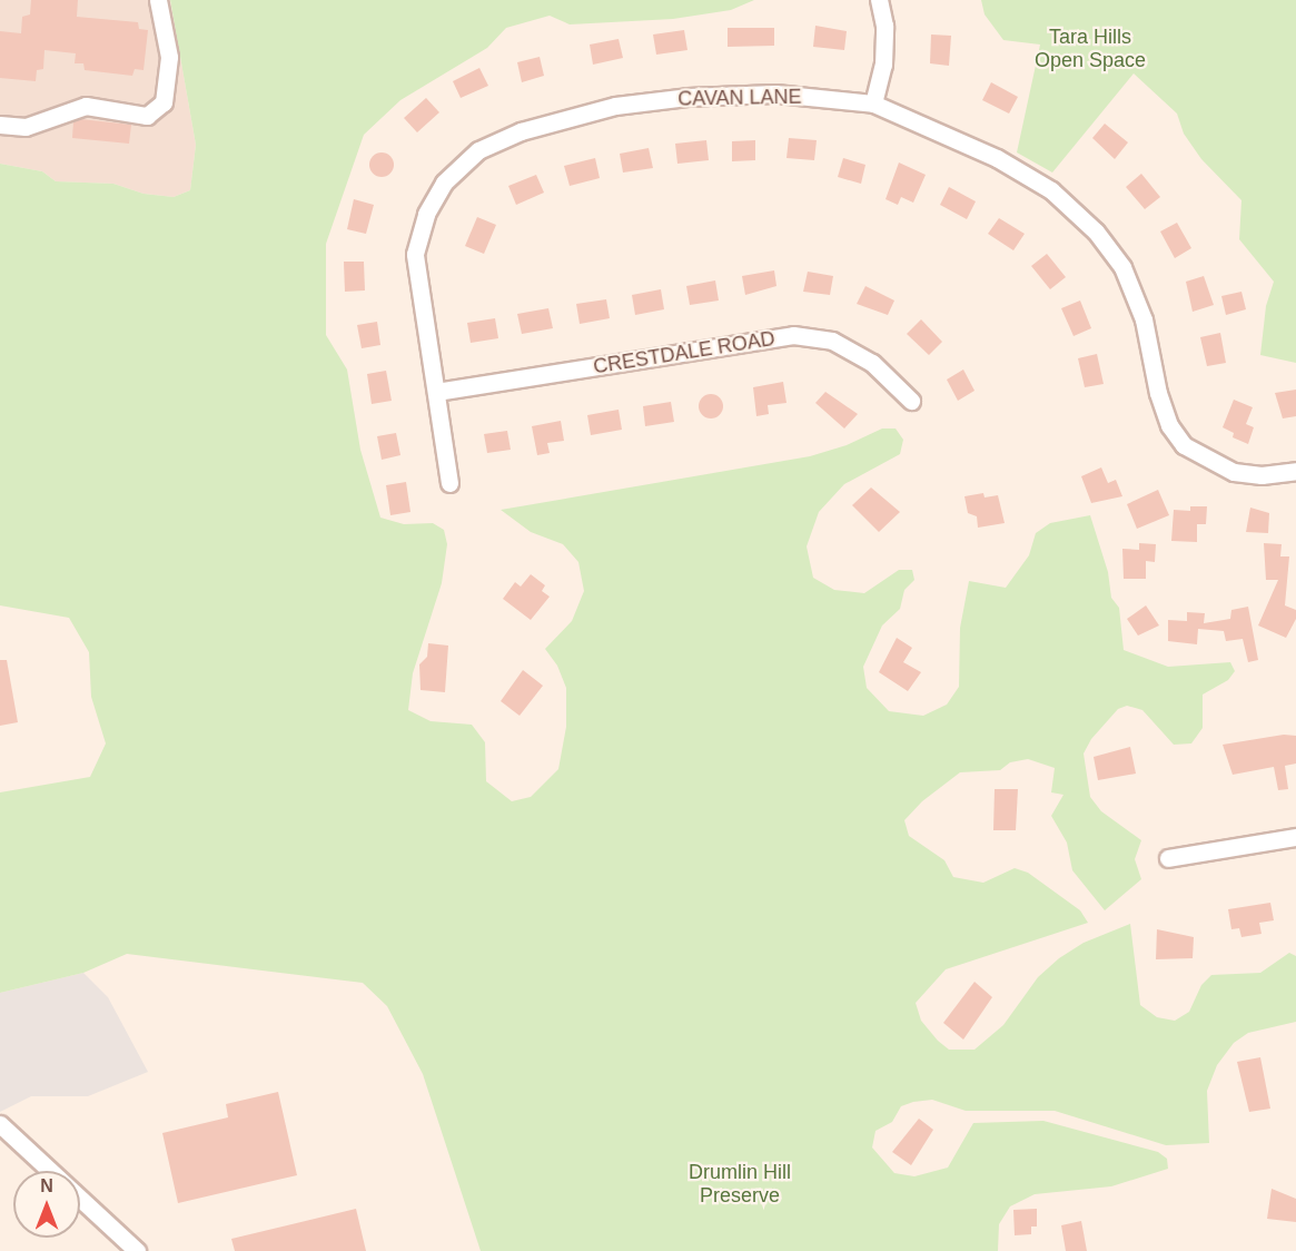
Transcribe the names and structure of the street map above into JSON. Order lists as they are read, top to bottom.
{
  "streets": {
    "street": ["CAVAN LANE", "CRESTDALE ROAD"]
  },
  "crossings": [
    ["CAVAN LANE", "CRESTDALE ROAD"]
  ],
  "parks": ["Tara Hills Open Space", "Drumlin Hill Preserve"],
  "north": "top"
}
